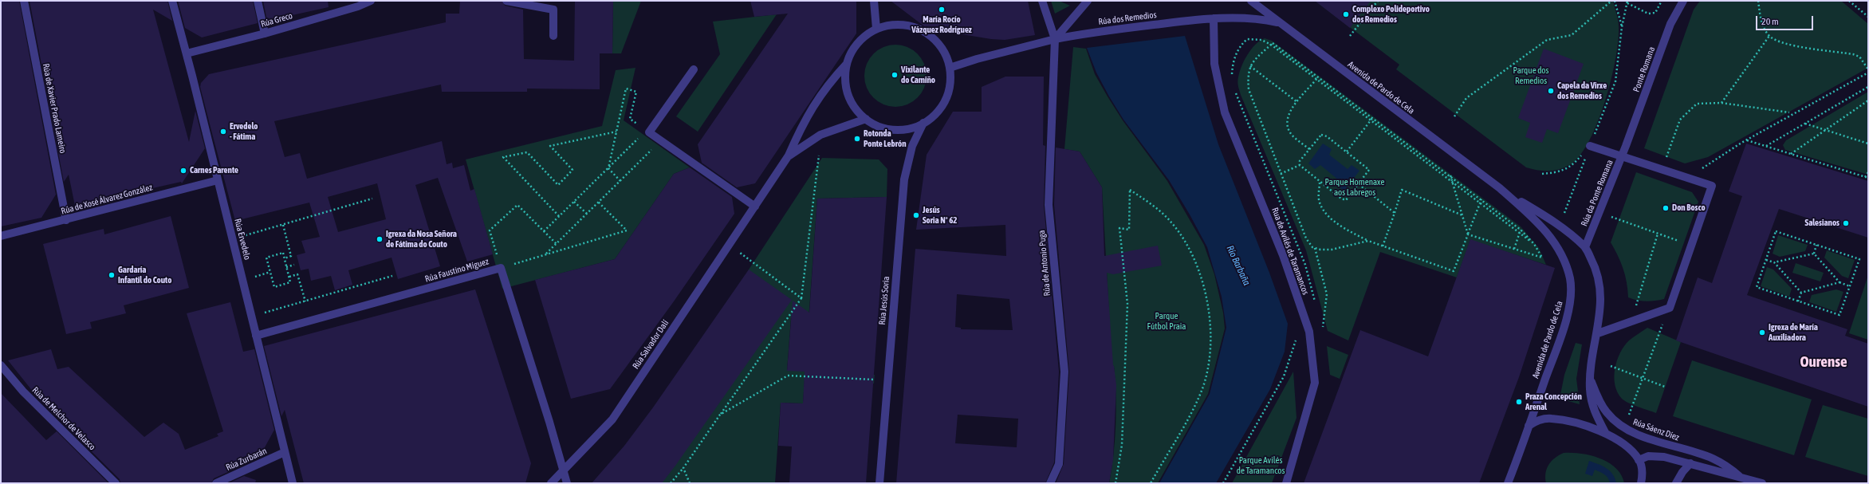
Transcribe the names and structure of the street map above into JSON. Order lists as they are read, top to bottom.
{
  "streets": {
    "street": [
      "Rúa dos Remedios",
      "Rúa Greco",
      "Ponte Romana",
      "Avenida de Pardo de Cela",
      "Rúa de Xavier Prado Lameiro",
      "Rúa da Ponte Romana",
      "Rúa de Xosé Álvarez González",
      "Rúa Ervedelo",
      "Rua de Avilés de Taramancos",
      "Rúa de Antonio Puga",
      "Rúa Faustino Míguez",
      "Rúa Jesús Soria",
      "Rúa Salvador Dalí",
      "Rúa de Melchor de Velasco",
      "Rúa Sáenz Díez",
      "Rúa Zurbarán"
    ]
  },
  "crossings": [
    ["Rúa dos Remedios", "Rua de Avilés de Taramancos"],
    ["Rúa dos Remedios", "Rúa de Antonio Puga"],
    ["Rúa dos Remedios", "Rúa Jesús Soria"],
    ["Rúa dos Remedios", "Rúa Salvador Dalí"],
    ["Rúa Greco", "Rúa Ervedelo"],
    ["Ponte Romana", "Rúa da Ponte Romana"],
    ["Avenida de Pardo de Cela", "Rúa da Ponte Romana"],
    ["Avenida de Pardo de Cela", "Rúa Sáenz Díez"],
    ["Rúa de Xavier Prado Lameiro", "Rúa de Xosé Álvarez González"],
    ["Rúa de Xosé Álvarez González", "Rúa Ervedelo"],
    ["Rúa Ervedelo", "Rúa Faustino Míguez"],
    ["Rúa Ervedelo", "Rúa Zurbarán"],
    ["Rúa Faustino Míguez", "Rúa Salvador Dalí"],
    ["Rúa Jesús Soria", "Rúa Salvador Dalí"]
  ],
  "districts": ["Ourense"],
  "water": ["Río Barbaña"],
  "parks": [
    "Parque dos Remedios",
    "Parque Homenaxe aos Labregos",
    "Parque Fútbol Praia",
    "Parque Avilés de Taramancos"
  ],
  "places": [
    "María Rocío Vázquez Rodríguez",
    "Complexo Polideportivo dos Remedios",
    "Vixilante do Camiño",
    "Capela da Virxe dos Remedios",
    "Ervedelo - Fátima",
    "Rotonda Ponte Lebrón",
    "Carnes Parente",
    "Don Bosco",
    "Jesús Soria Nº 62",
    "Salesianos",
    "Igrexa da Nosa Señora de Fátima do Couto",
    "Gardaría Infantil do Couto",
    "Igrexa de María Auxiliadora",
    "Praza Concepción Arenal"
  ],
  "scale_bar": "20 m"
}
